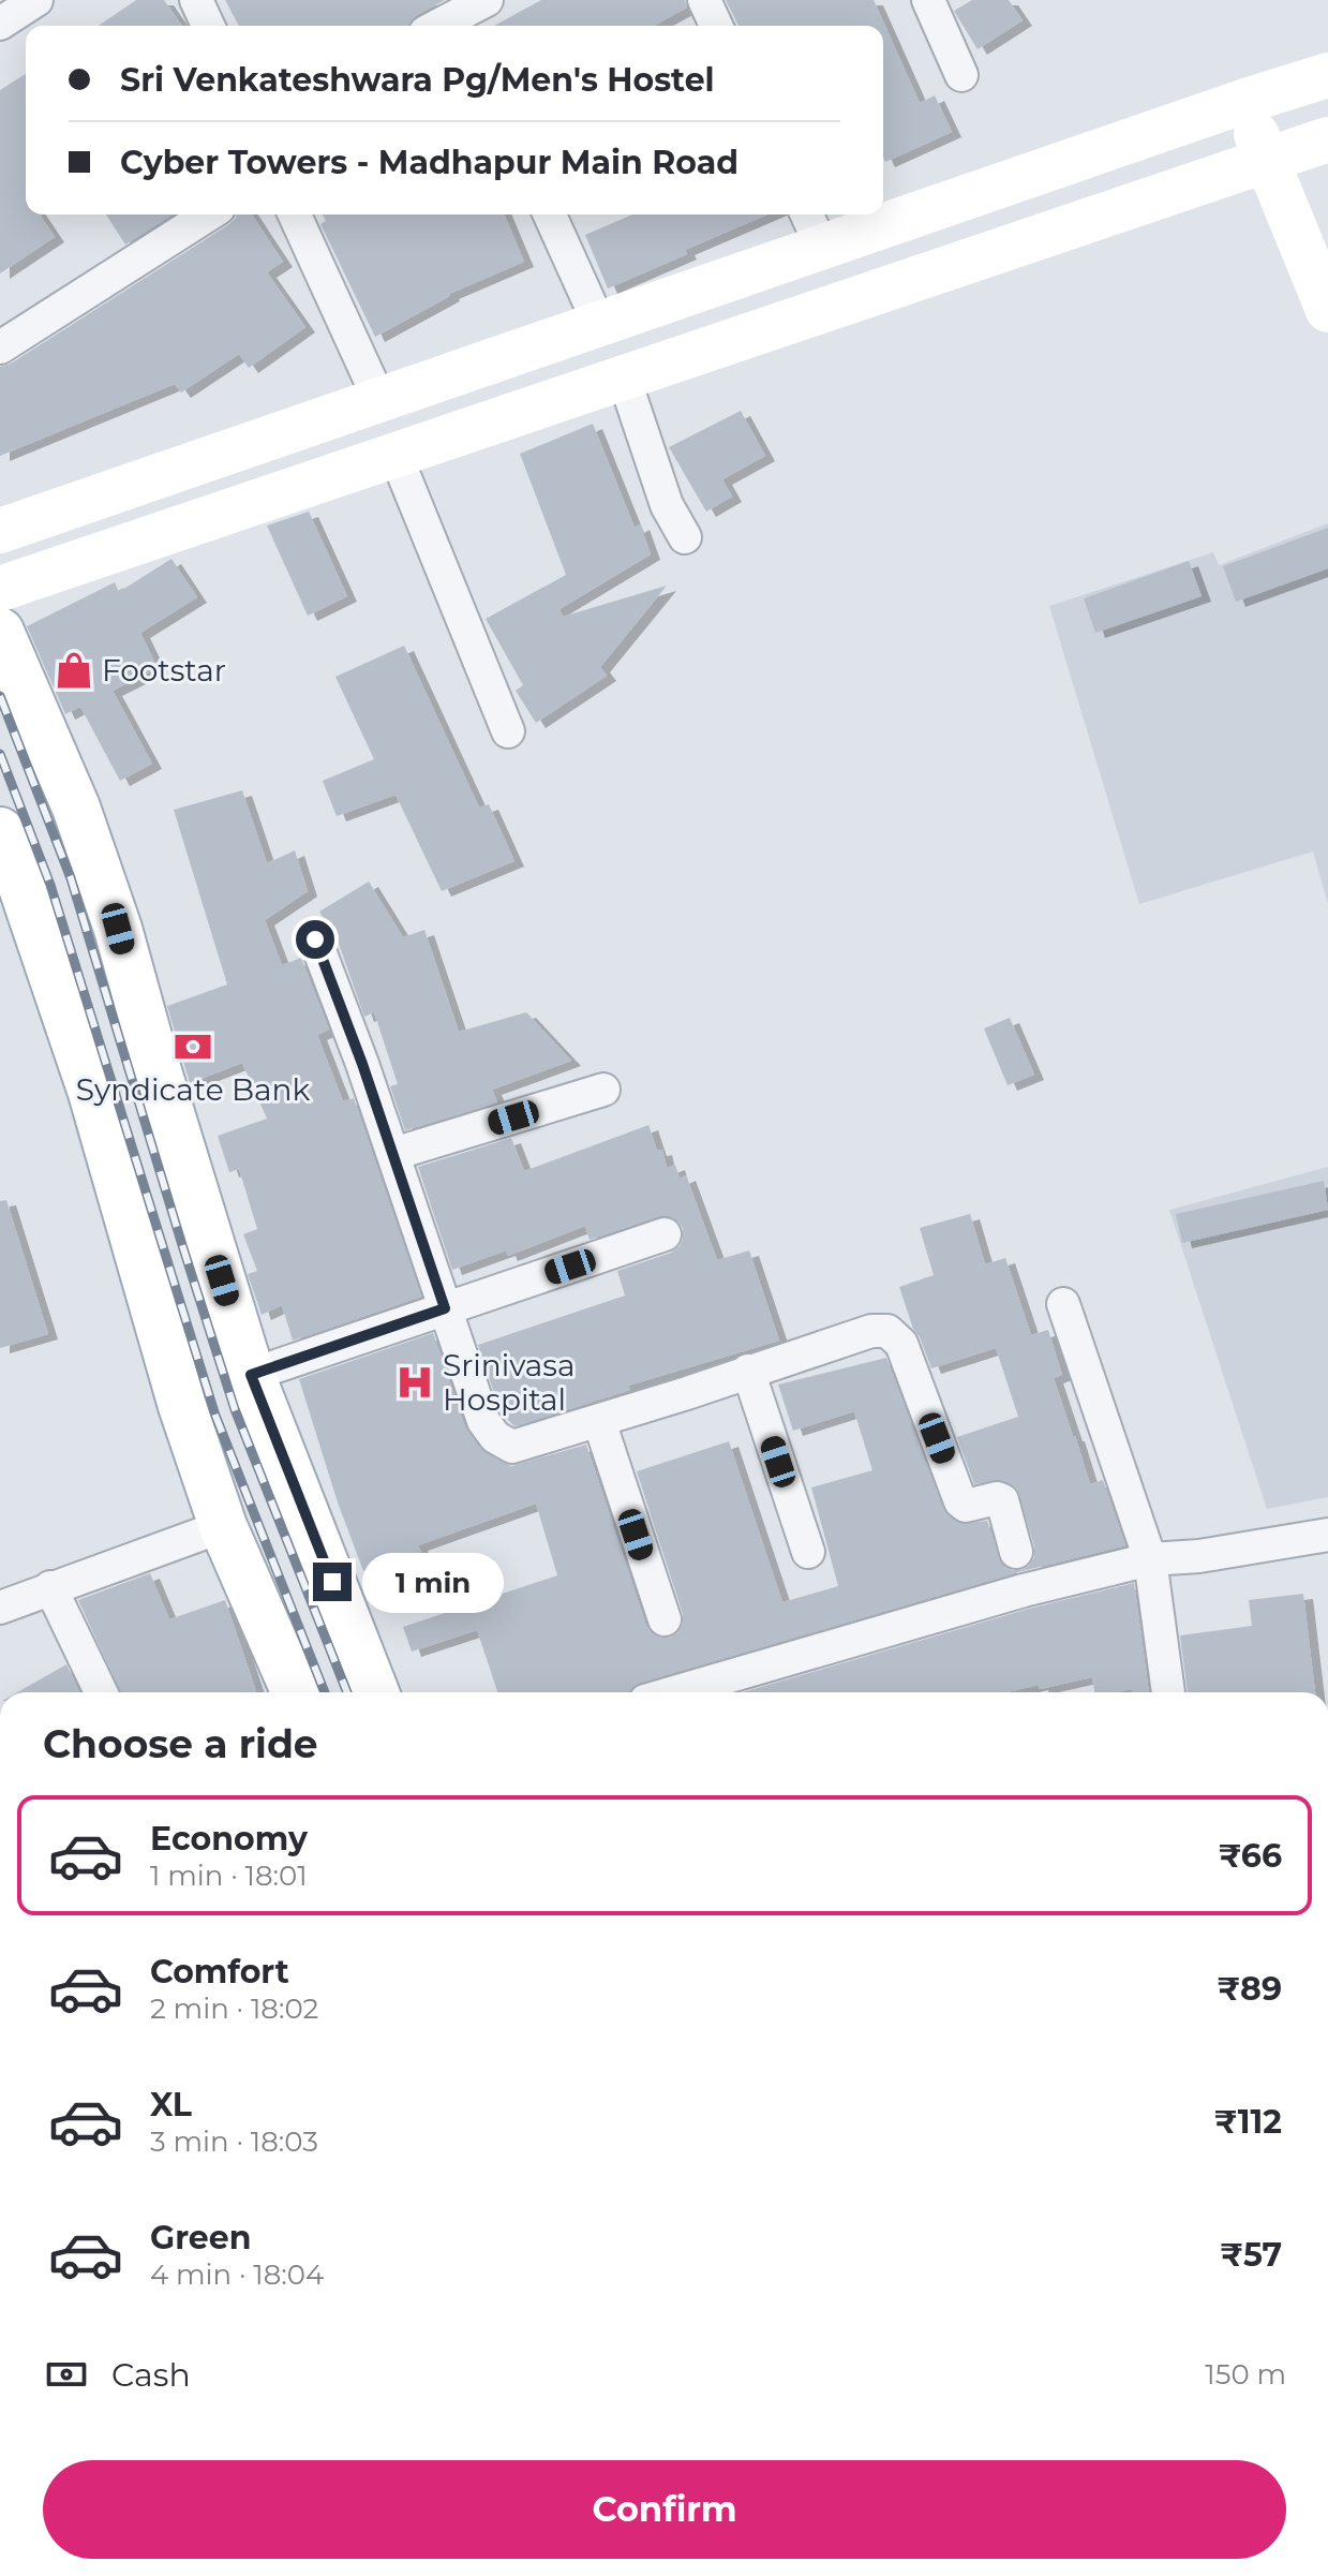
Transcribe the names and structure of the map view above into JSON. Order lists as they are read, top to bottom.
{
  "places": {
    "shop": ["Footstar"],
    "bank": ["Syndicate Bank"],
    "hospital": ["Srinivasa Hospital"]
  },
  "page": {
    "banner": ["Sri Venkateshwara Pg/Men's Hostel", "Cyber Towers - Madhapur Main Road"],
    "bubble": "1 min",
    "heading": "Choose a ride",
    "list": [
      {
        "name": "Economy",
        "note": "1 min · 18:01",
        "value": "₹66"
      },
      {
        "name": "Comfort",
        "note": "2 min · 18:02",
        "value": "₹89"
      },
      {
        "name": "XL",
        "note": "3 min · 18:03",
        "value": "₹112"
      },
      {
        "name": "Green",
        "note": "4 min · 18:04",
        "value": "₹57"
      }
    ],
    "pay": ["Cash", "150 m"],
    "buttons": "Confirm"
  }
}
